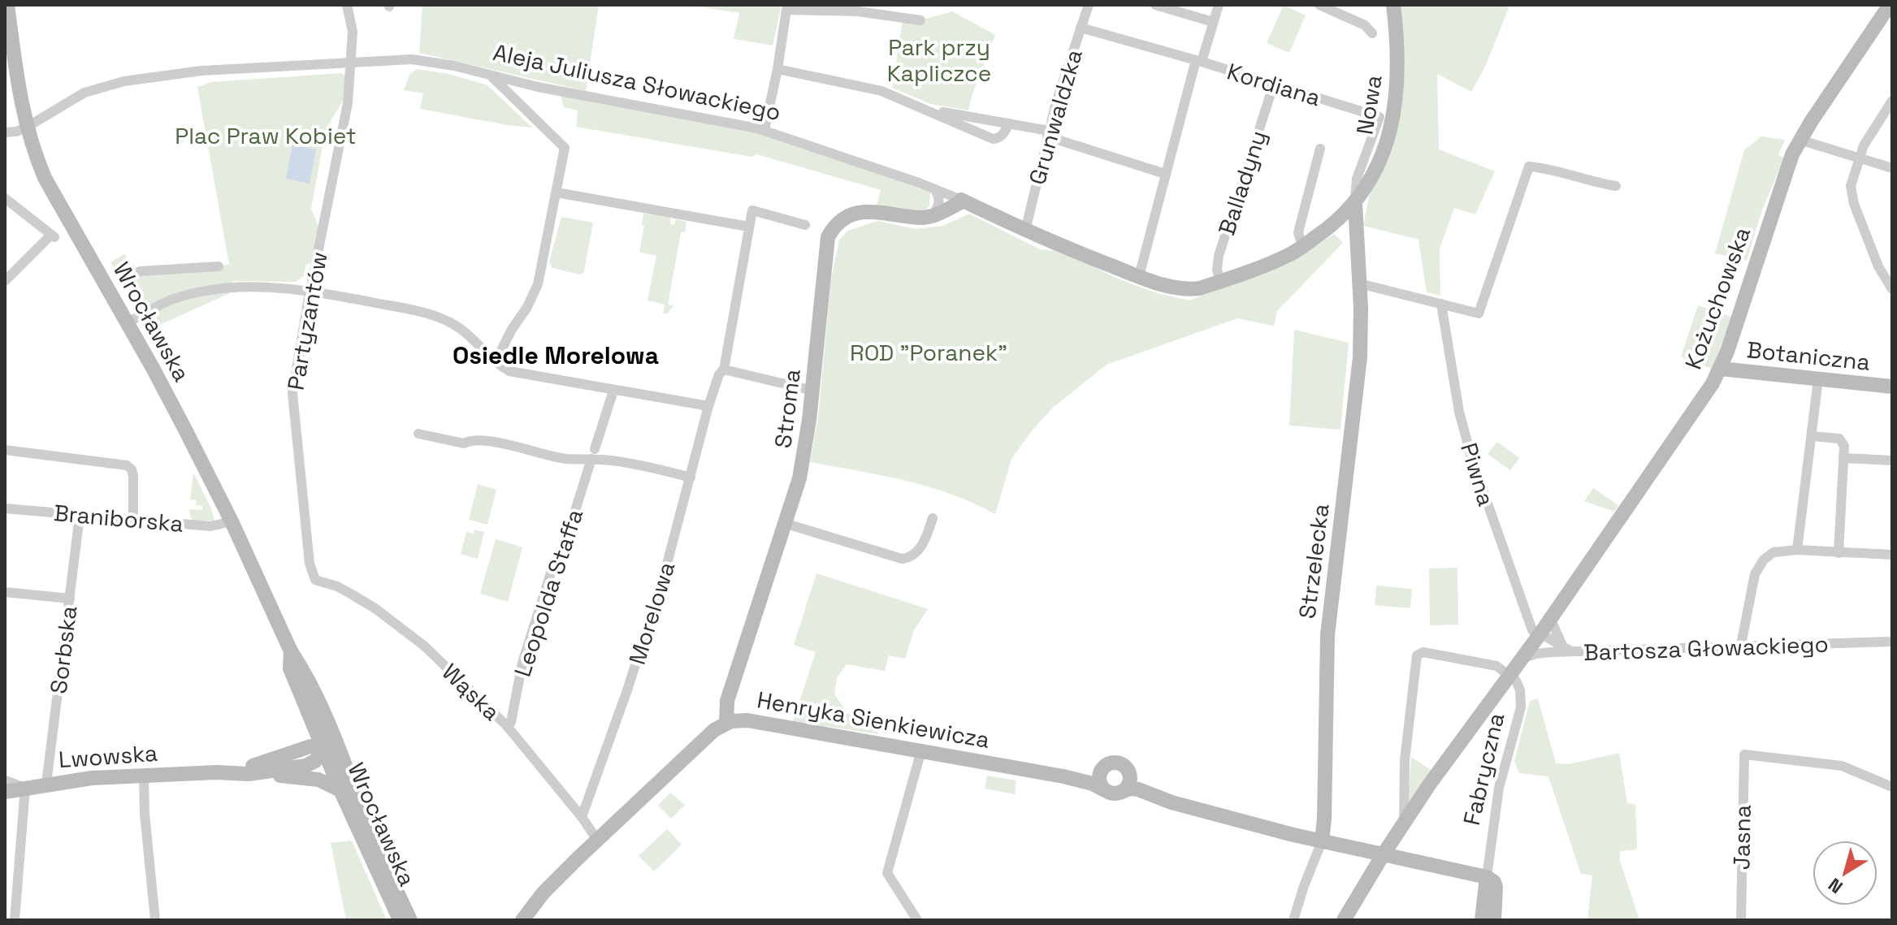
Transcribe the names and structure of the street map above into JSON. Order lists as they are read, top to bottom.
{
  "streets": {
    "street": [
      "Aleja Juliusza Słowackiego",
      "Kordiana",
      "Nowa",
      "Grunwaldzka",
      "Balladyny",
      "Kożuchowska",
      "Partyzantów",
      "Wrocławska",
      "Botaniczna",
      "Stroma",
      "Piwna",
      "Braniborska",
      "Strzelecka",
      "Leopolda Staffa",
      "Morelowa",
      "Bartosza Głowackiego",
      "Sorbska",
      "Wąska",
      "Henryka Sienkiewicza",
      "Lwowska",
      "Fabryczna",
      "Jasna"
    ]
  },
  "crossings": [
    ["Aleja Juliusza Słowackiego", "Kordiana"],
    ["Aleja Juliusza Słowackiego", "Nowa"],
    ["Aleja Juliusza Słowackiego", "Grunwaldzka"],
    ["Aleja Juliusza Słowackiego", "Balladyny"],
    ["Aleja Juliusza Słowackiego", "Partyzantów"],
    ["Aleja Juliusza Słowackiego", "Wrocławska"],
    ["Aleja Juliusza Słowackiego", "Stroma"],
    ["Aleja Juliusza Słowackiego", "Strzelecka"],
    ["Kordiana", "Nowa"],
    ["Kordiana", "Grunwaldzka"],
    ["Kordiana", "Balladyny"],
    ["Kordiana", "Strzelecka"],
    ["Nowa", "Strzelecka"],
    ["Kożuchowska", "Botaniczna"],
    ["Kożuchowska", "Piwna"],
    ["Kożuchowska", "Bartosza Głowackiego"],
    ["Kożuchowska", "Fabryczna"],
    ["Partyzantów", "Wąska"],
    ["Wrocławska", "Braniborska"],
    ["Wrocławska", "Lwowska"],
    ["Stroma", "Henryka Sienkiewicza"],
    ["Braniborska", "Sorbska"],
    ["Leopolda Staffa", "Wąska"],
    ["Morelowa", "Wąska"],
    ["Sorbska", "Lwowska"],
    ["Wąska", "Henryka Sienkiewicza"]
  ],
  "districts": ["Osiedle Morelowa"],
  "parks": ["Park przy Kapliczce", "Plac Praw Kobiet", "ROD \"Poranek\""],
  "north": "bottom left"
}
